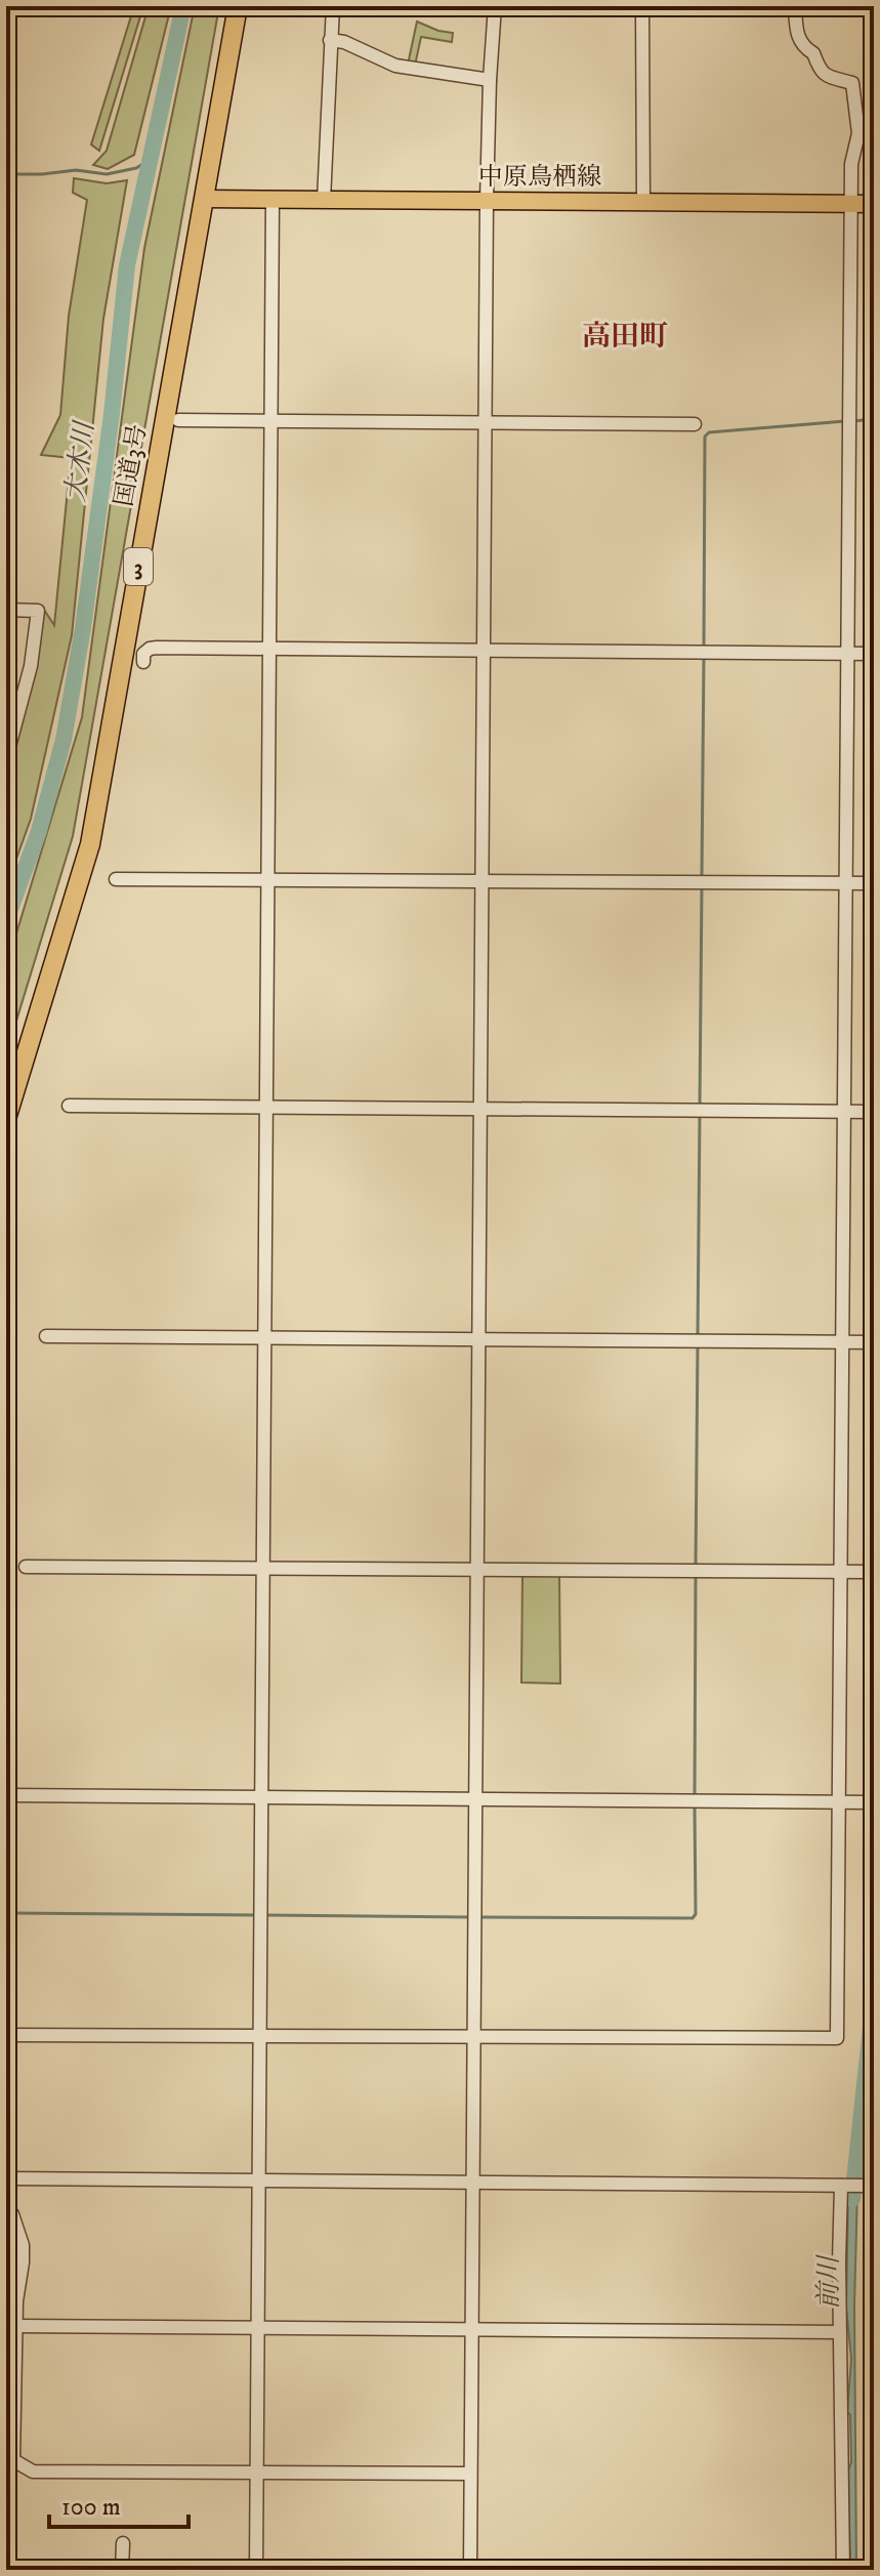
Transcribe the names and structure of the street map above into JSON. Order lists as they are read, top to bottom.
{
  "streets": {
    "highway": ["国道3号", "3"],
    "main road": ["中原鳥栖線"]
  },
  "crossings": [
    ["中原鳥栖線", "国道3号"]
  ],
  "districts": ["高田町"],
  "water": ["大木川", "前川"],
  "scale_bar": "100 m"
}
